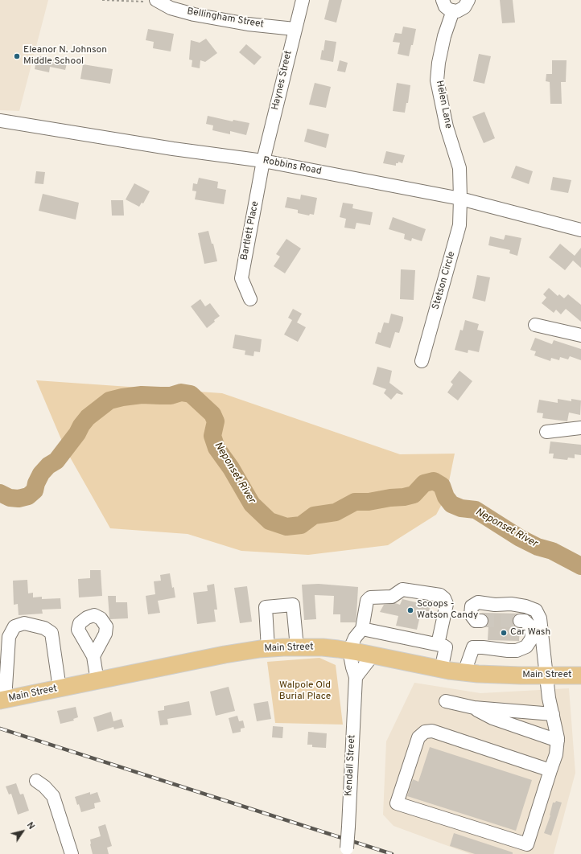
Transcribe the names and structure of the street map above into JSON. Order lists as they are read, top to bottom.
{
  "streets": {
    "main road": ["Main Street"],
    "street": [
      "Bellingham Street",
      "Haynes Street",
      "Helen Lane",
      "Robbins Road",
      "Bartlett Place",
      "Stetson Circle",
      "Kendall Street"
    ]
  },
  "crossings": [
    ["Bellingham Street", "Haynes Street"],
    ["Haynes Street", "Robbins Road"],
    ["Haynes Street", "Bartlett Place"],
    ["Helen Lane", "Robbins Road"],
    ["Helen Lane", "Stetson Circle"],
    ["Robbins Road", "Bartlett Place"],
    ["Robbins Road", "Stetson Circle"],
    ["Main Street", "Kendall Street"]
  ],
  "water": ["Neponset River"],
  "parks": ["Walpole Old Burial Place"],
  "places": ["Eleanor N. Johnson Middle School", "Scoops - Watson Candy", "Car Wash"],
  "north": "top right"
}
